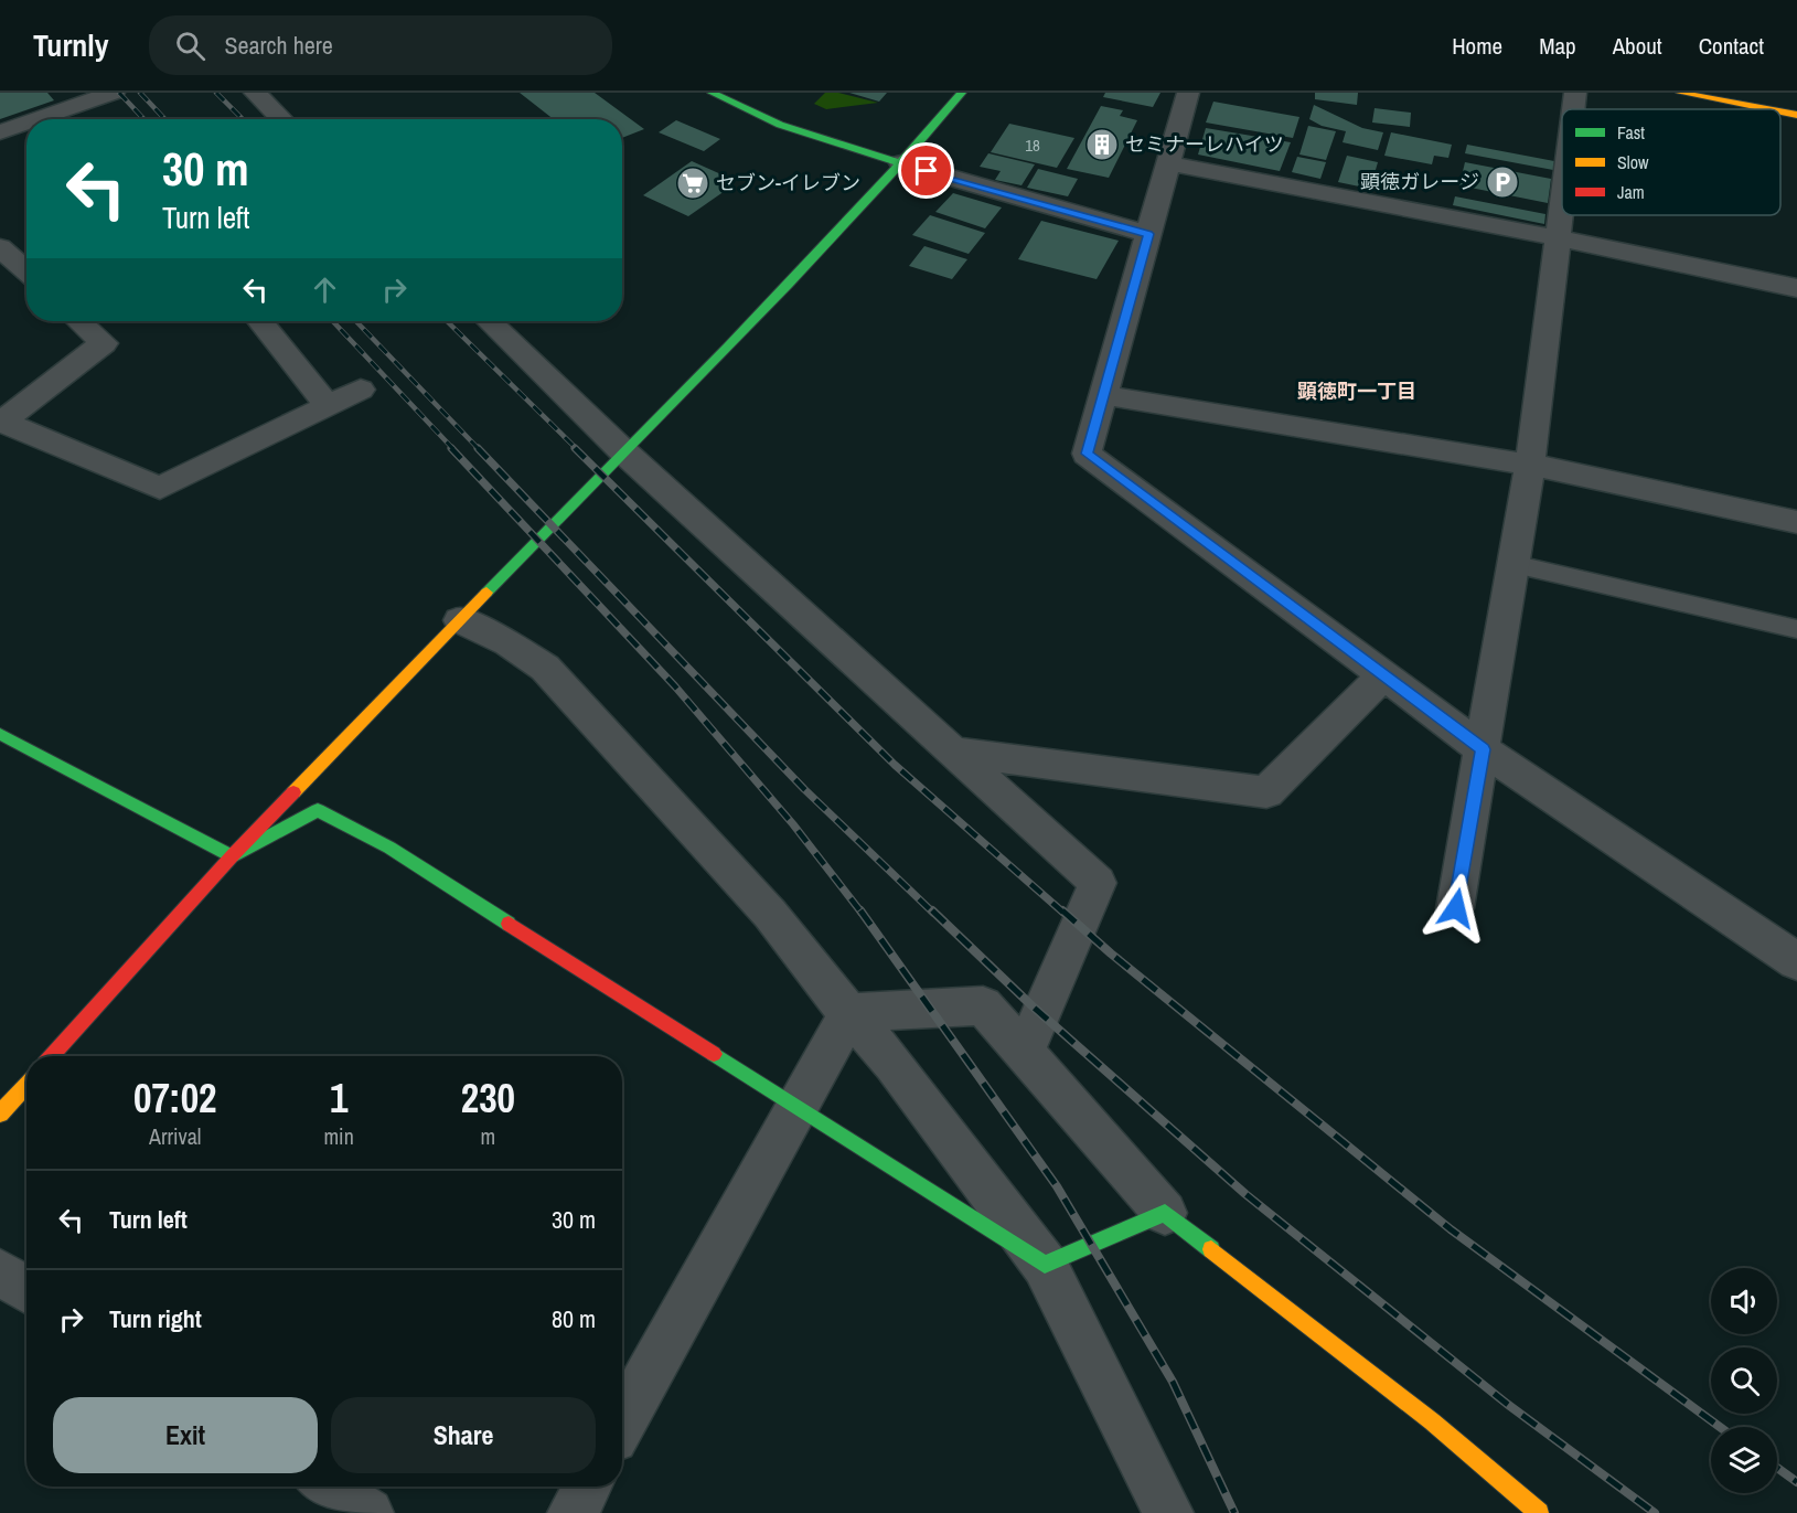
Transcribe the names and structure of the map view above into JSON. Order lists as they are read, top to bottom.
{
  "districts": ["顕徳町一丁目"],
  "places": {
    "building": ["セミナーレハイツ"],
    "parking": ["顕徳ガレージ"],
    "supermarket": ["セブン-イレブン"]
  },
  "house_numbers": ["18"],
  "legend": ["Fast", "Slow", "Jam"],
  "page": {
    "header": "Turnly",
    "search": "Search here",
    "nav": [
      "Home",
      "Map",
      "About",
      "Contact"
    ],
    "turn": ["30 m", "Turn left"],
    "eta": [
      "07:02",
      "Arrival",
      "1",
      "min",
      "230",
      "m"
    ],
    "list": [
      {
        "name": "Turn left",
        "value": "30 m"
      },
      {
        "name": "Turn right",
        "value": "80 m"
      }
    ],
    "buttons": ["Exit", "Share"]
  }
}
